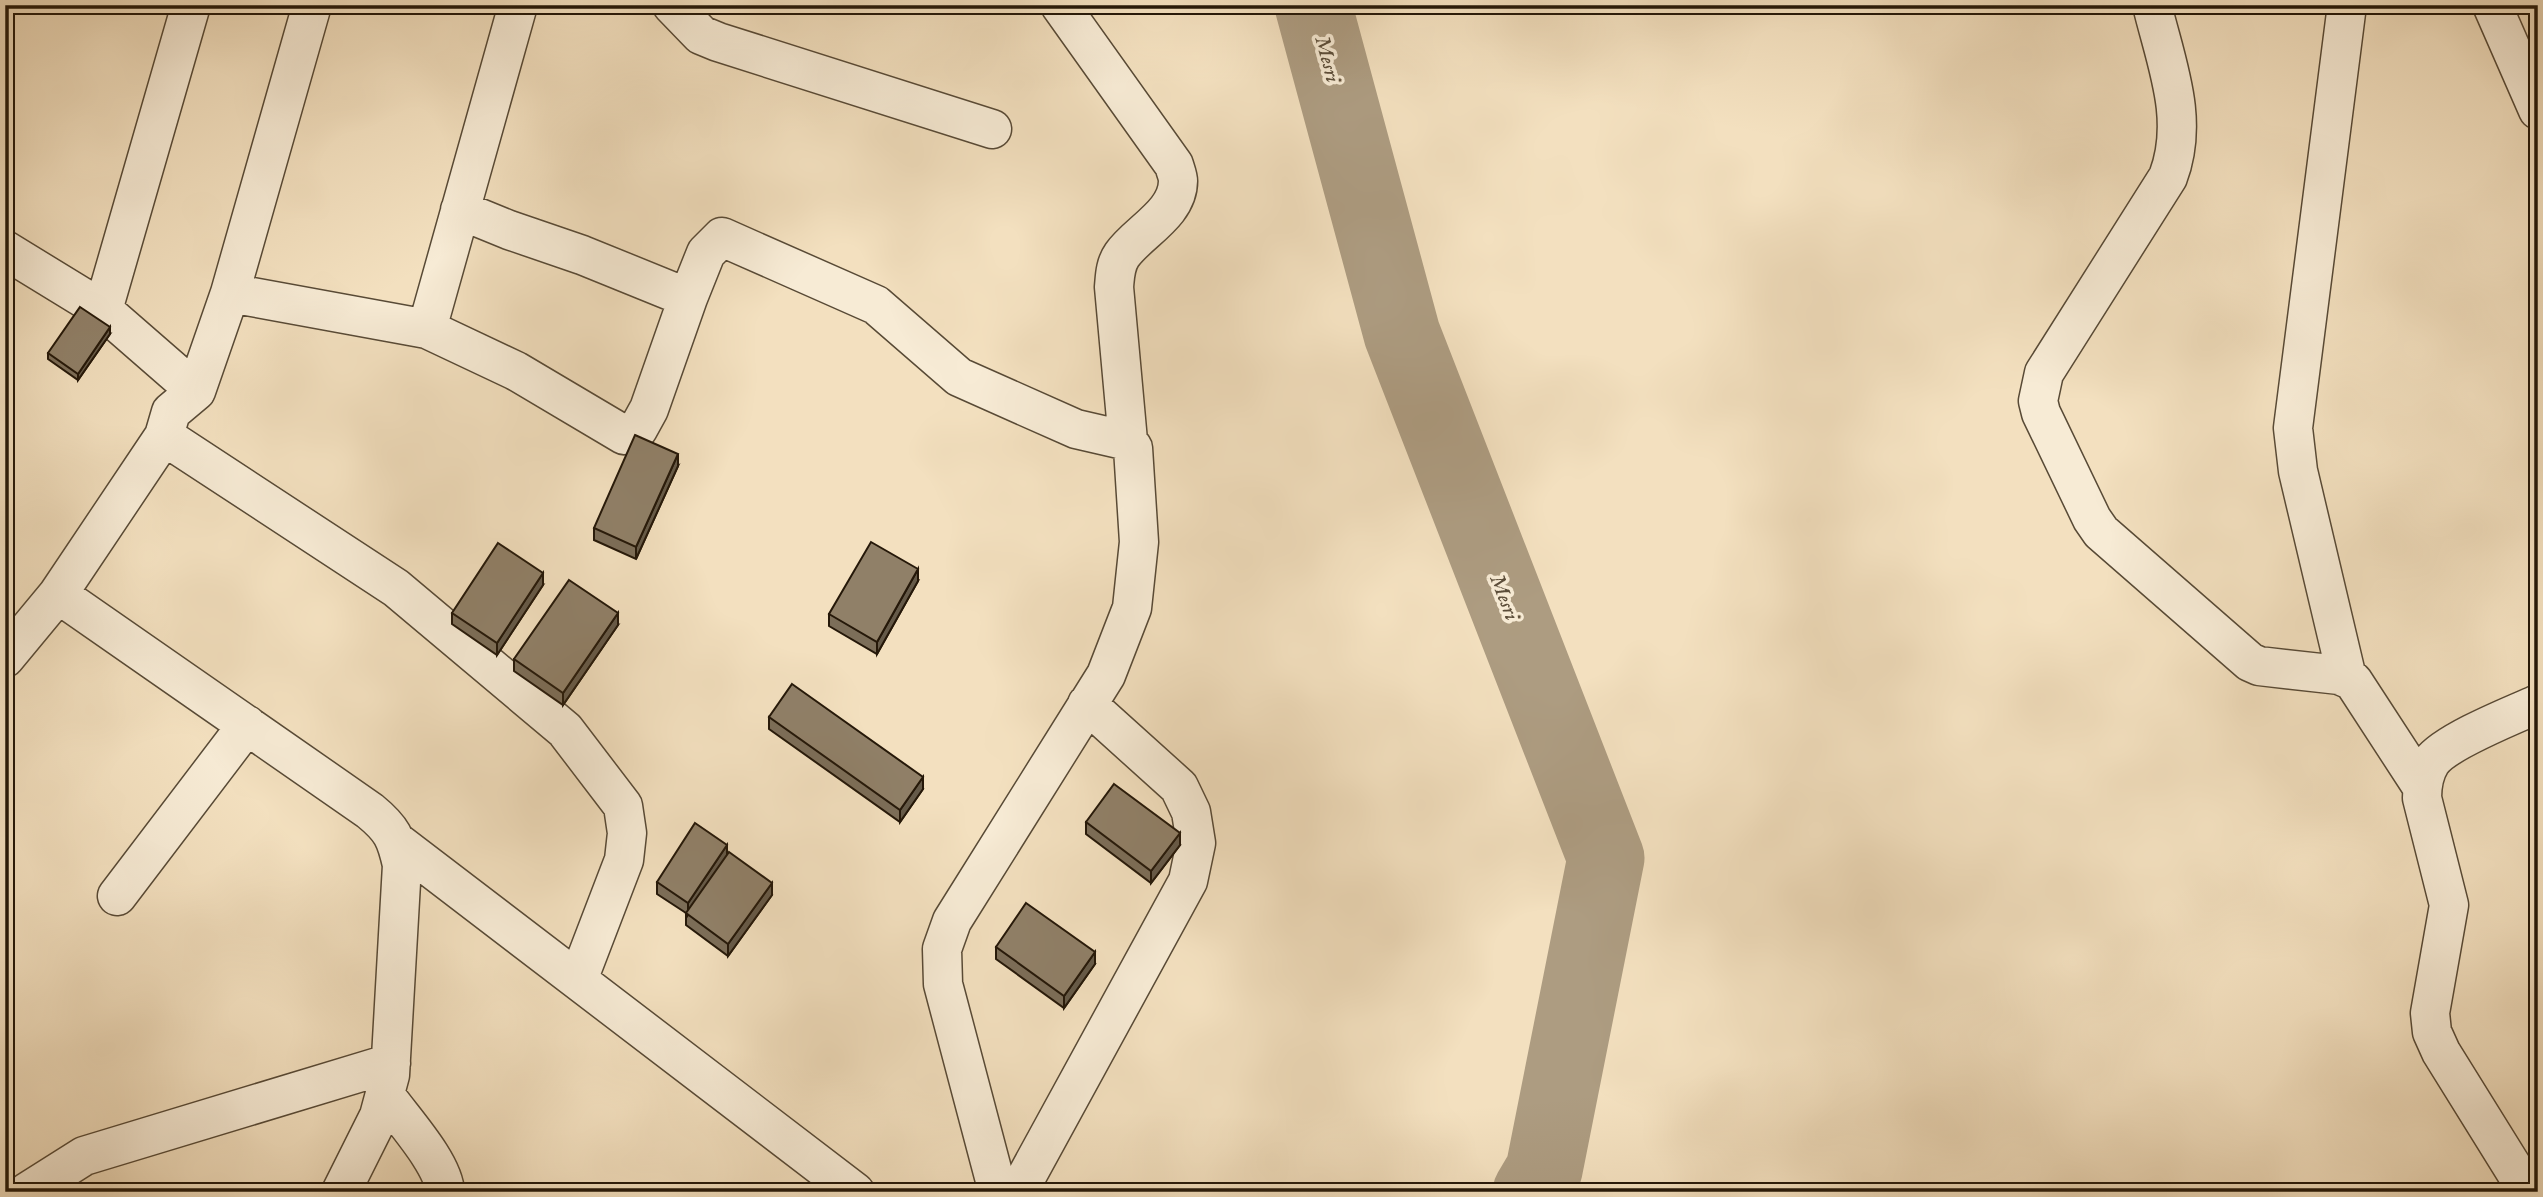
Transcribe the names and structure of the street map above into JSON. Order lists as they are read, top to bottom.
{
  "water": ["Mesri"]
}
